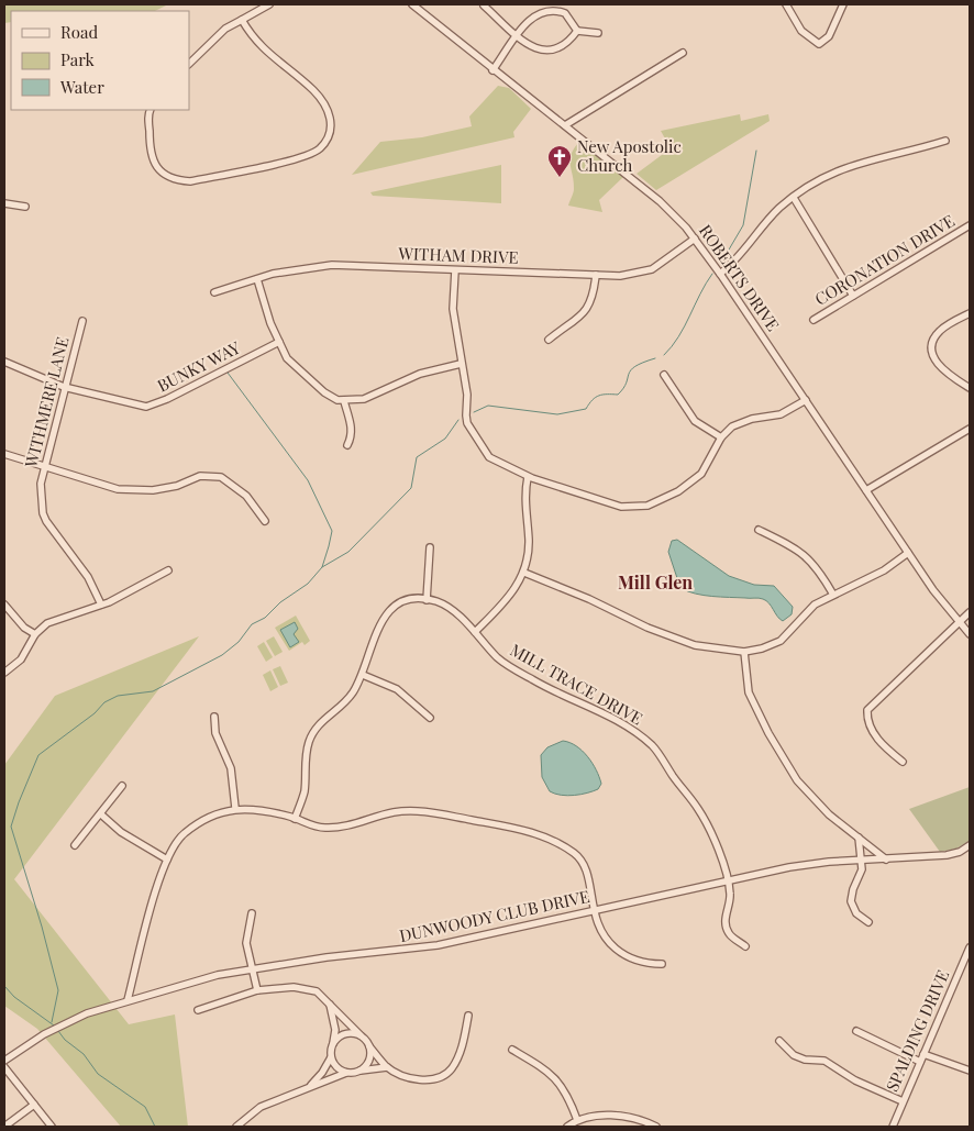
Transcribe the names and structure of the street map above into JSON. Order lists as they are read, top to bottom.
{
  "streets": {
    "street": [
      "WITHAM DRIVE",
      "CORONATION DRIVE",
      "ROBERTS DRIVE",
      "BUNKY WAY",
      "WITHMERE LANE",
      "MILL TRACE DRIVE",
      "DUNWOODY CLUB DRIVE",
      "SPALDING DRIVE"
    ]
  },
  "crossings": [
    ["WITHAM DRIVE", "ROBERTS DRIVE"],
    ["BUNKY WAY", "WITHMERE LANE"],
    ["MILL TRACE DRIVE", "DUNWOODY CLUB DRIVE"]
  ],
  "districts": ["Mill Glen"],
  "places": {
    "church": ["New Apostolic Church"]
  },
  "legend": ["Road", "Park", "Water"]
}
